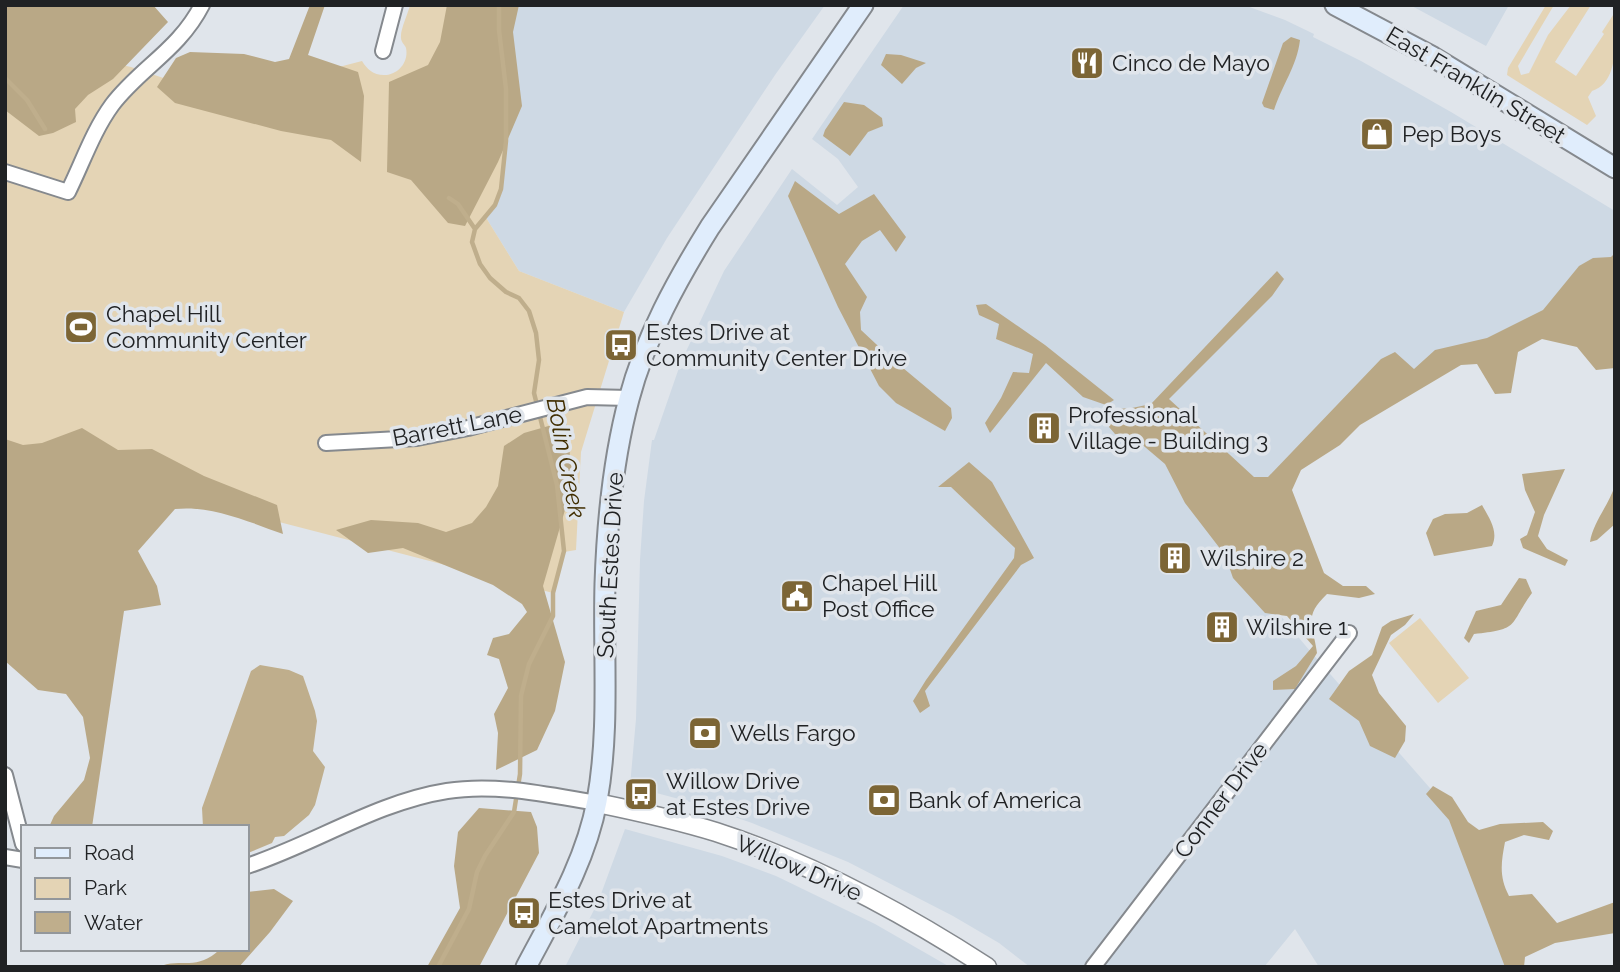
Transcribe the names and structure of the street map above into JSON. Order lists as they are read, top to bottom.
{
  "streets": {
    "main road": ["East Franklin Street", "South Estes Drive"],
    "street": ["Barrett Lane", "Conner Drive", "Willow Drive"]
  },
  "crossings": [
    ["Barrett Lane", "South Estes Drive"],
    ["South Estes Drive", "Willow Drive"]
  ],
  "water": ["Bolin Creek"],
  "places": {
    "restaurant": ["Cinco de Mayo"],
    "shop": ["Pep Boys"],
    "sports": ["Chapel Hill Community Center"],
    "bus stop": ["Estes Drive at Community Center Drive", "Willow Drive at Estes Drive", "Estes Drive at Camelot Apartments"],
    "building": ["Professional Village - Building 3", "Wilshire 2", "Wilshire 1"],
    "public building": ["Chapel Hill Post Office"],
    "bank": ["Wells Fargo", "Bank of America"]
  },
  "legend": ["Road", "Park", "Water"]
}
